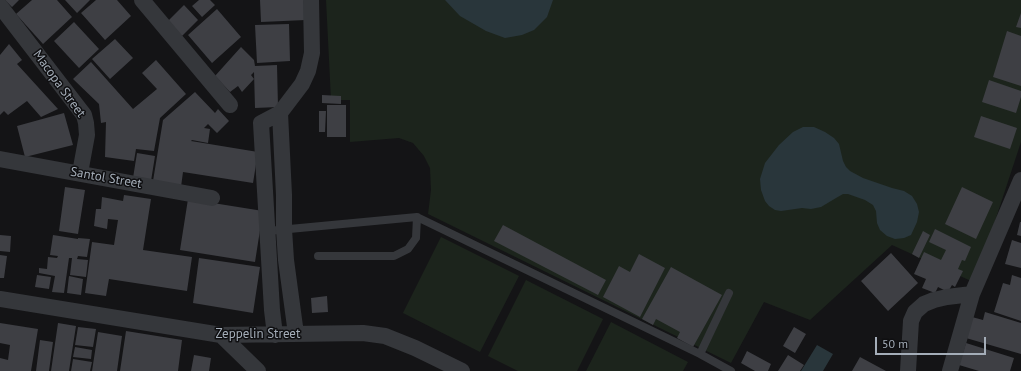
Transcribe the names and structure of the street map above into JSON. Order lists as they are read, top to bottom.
{
  "streets": {
    "street": ["Macopa Street", "Santol Street", "Zeppelin Street"]
  },
  "crossings": [
    ["Macopa Street", "Santol Street"]
  ],
  "scale_bar": "50 m"
}
